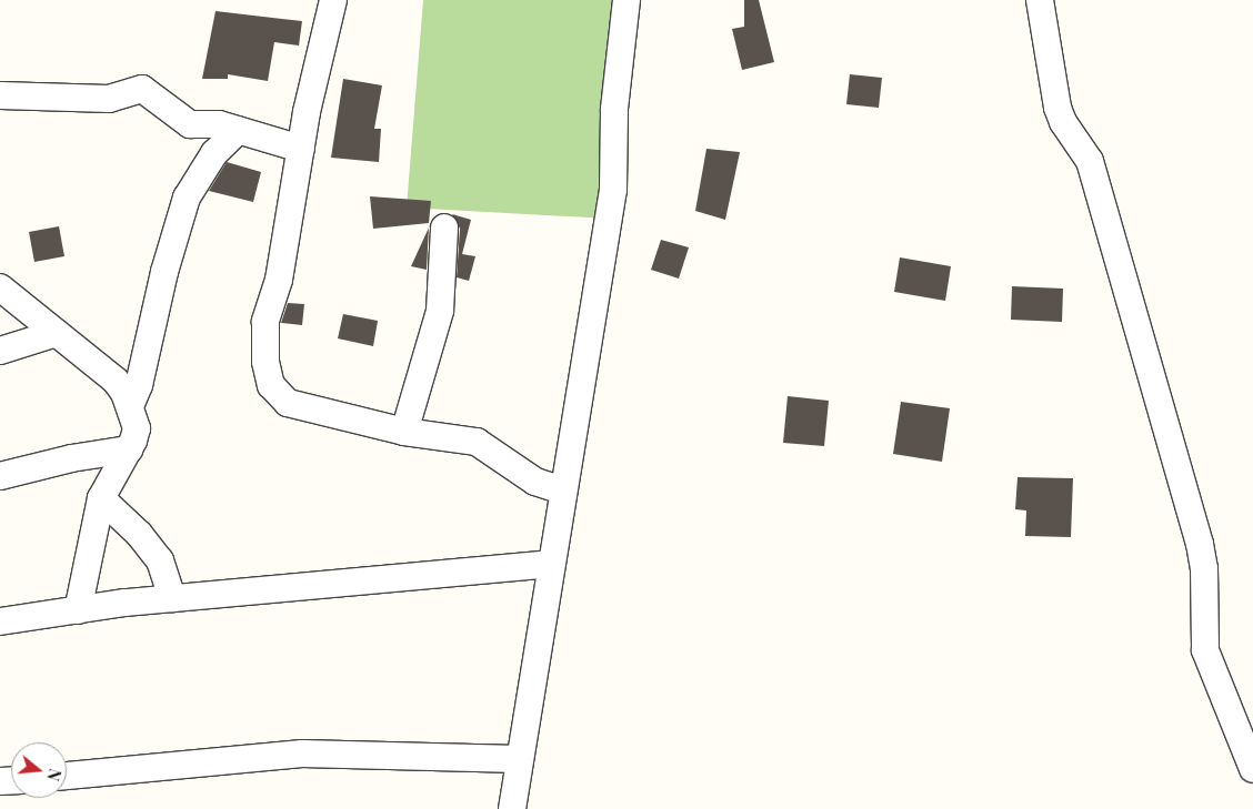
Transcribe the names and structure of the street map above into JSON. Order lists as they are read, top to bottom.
{
  "north": "right"
}
